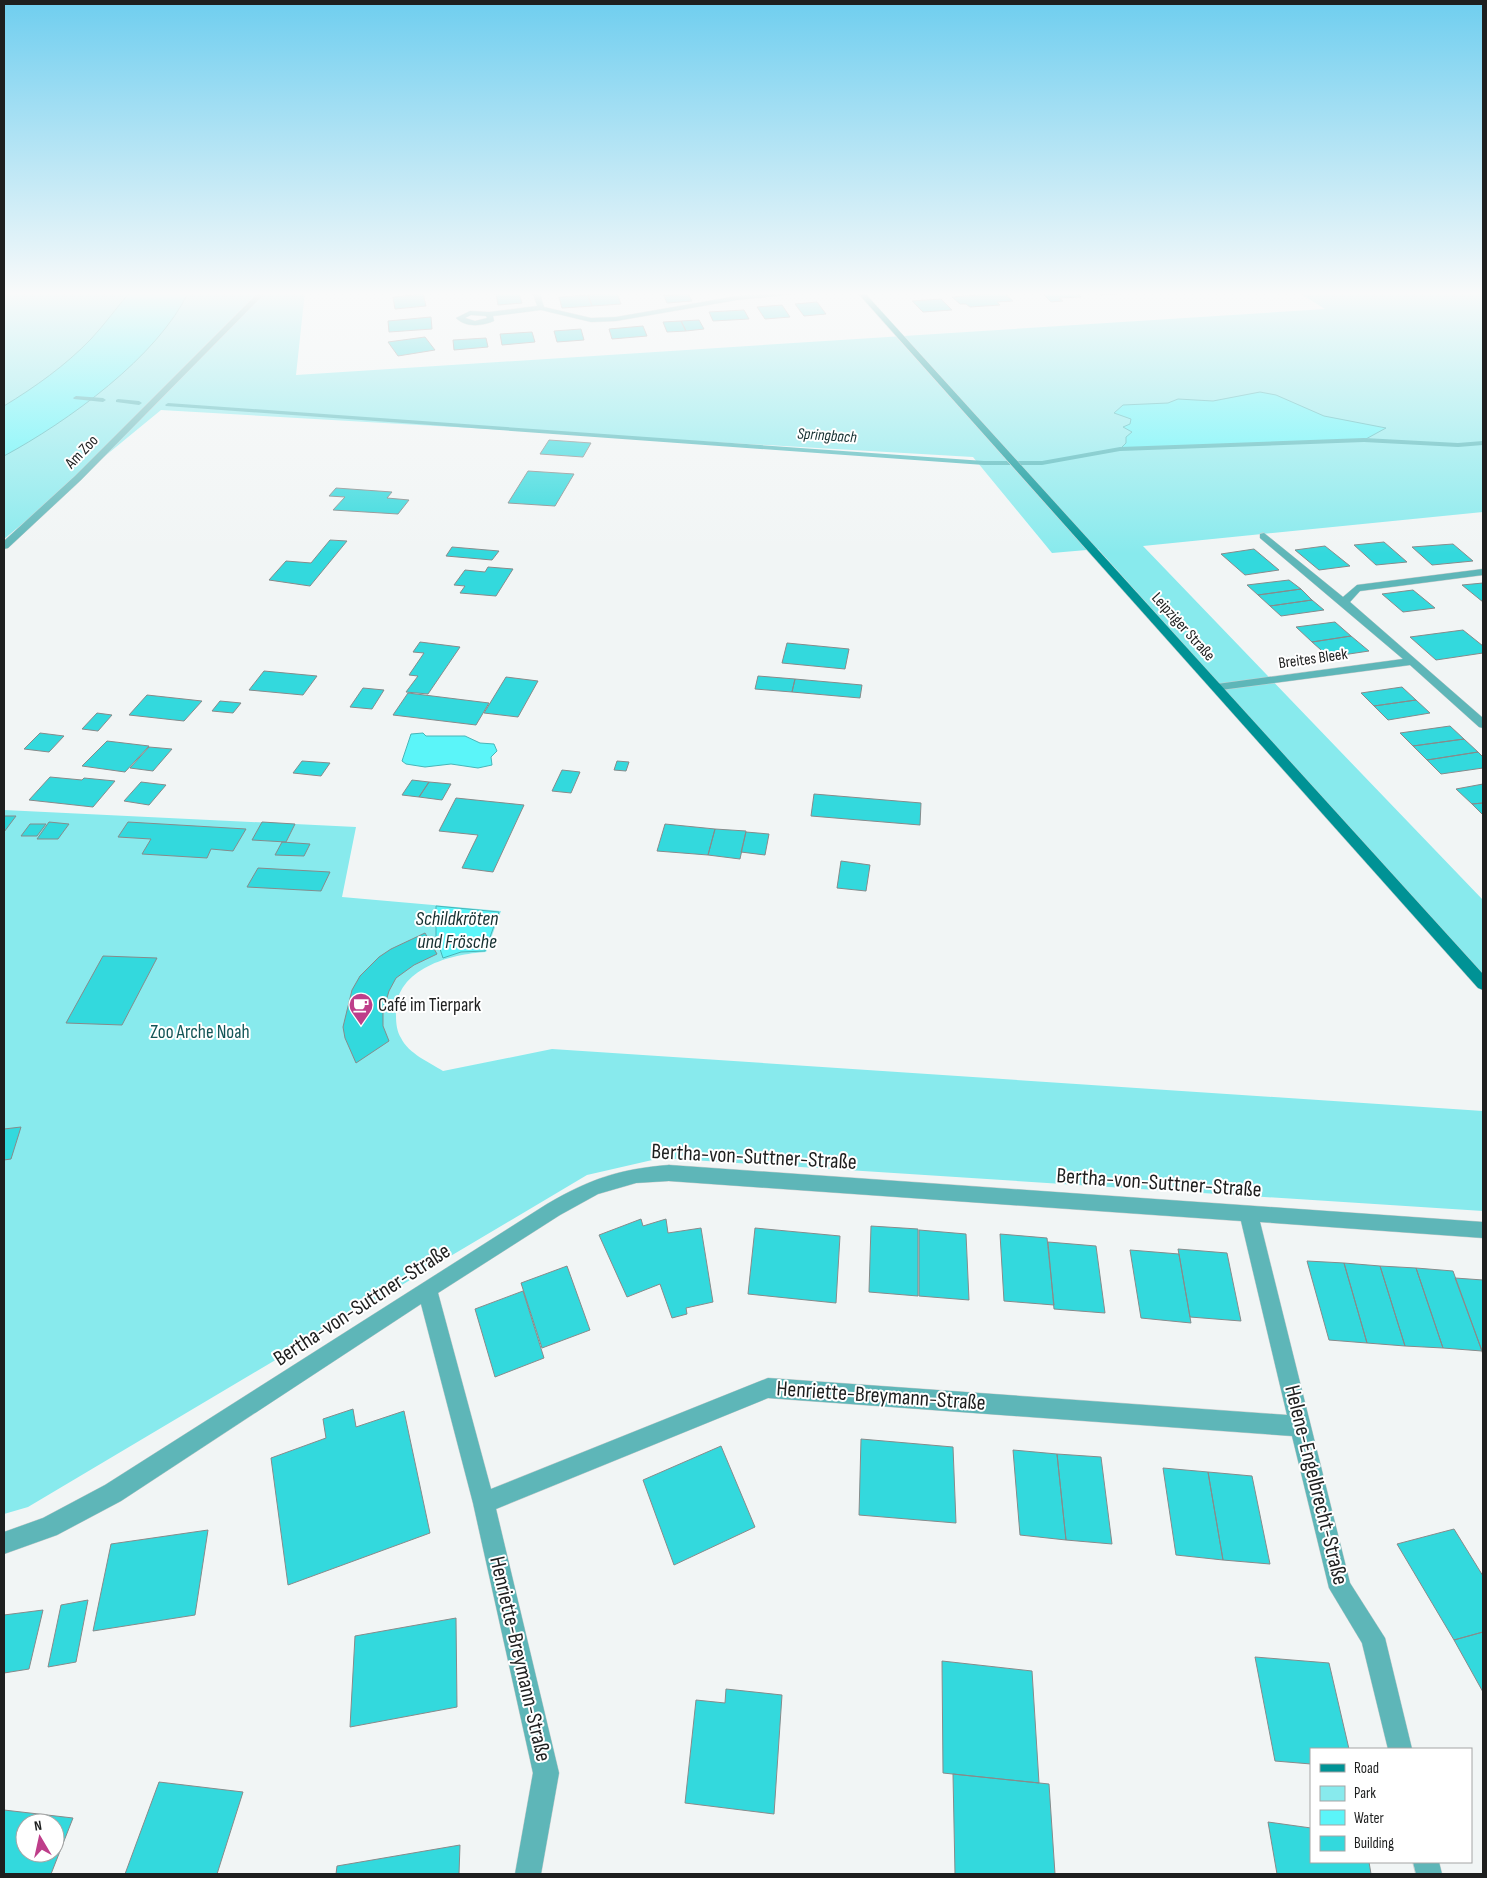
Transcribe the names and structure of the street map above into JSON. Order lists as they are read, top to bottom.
{
  "streets": {
    "street": [
      "Am Zoo",
      "Leipziger Straße",
      "Breites Bleek",
      "Bertha-von-Suttner-Straße",
      "Henriette-Breymann-Straße",
      "Helene-Engelbrecht-Straße"
    ]
  },
  "crossings": [
    ["Leipziger Straße", "Breites Bleek"],
    ["Bertha-von-Suttner-Straße", "Henriette-Breymann-Straße"],
    ["Bertha-von-Suttner-Straße", "Helene-Engelbrecht-Straße"],
    ["Henriette-Breymann-Straße", "Helene-Engelbrecht-Straße"]
  ],
  "water": ["Springbach", "Schildkröten und Frösche"],
  "parks": ["Zoo Arche Noah"],
  "places": {
    "cafe": ["Café im Tierpark"]
  },
  "legend": [
    "Road",
    "Park",
    "Water",
    "Building"
  ],
  "north": "top"
}
